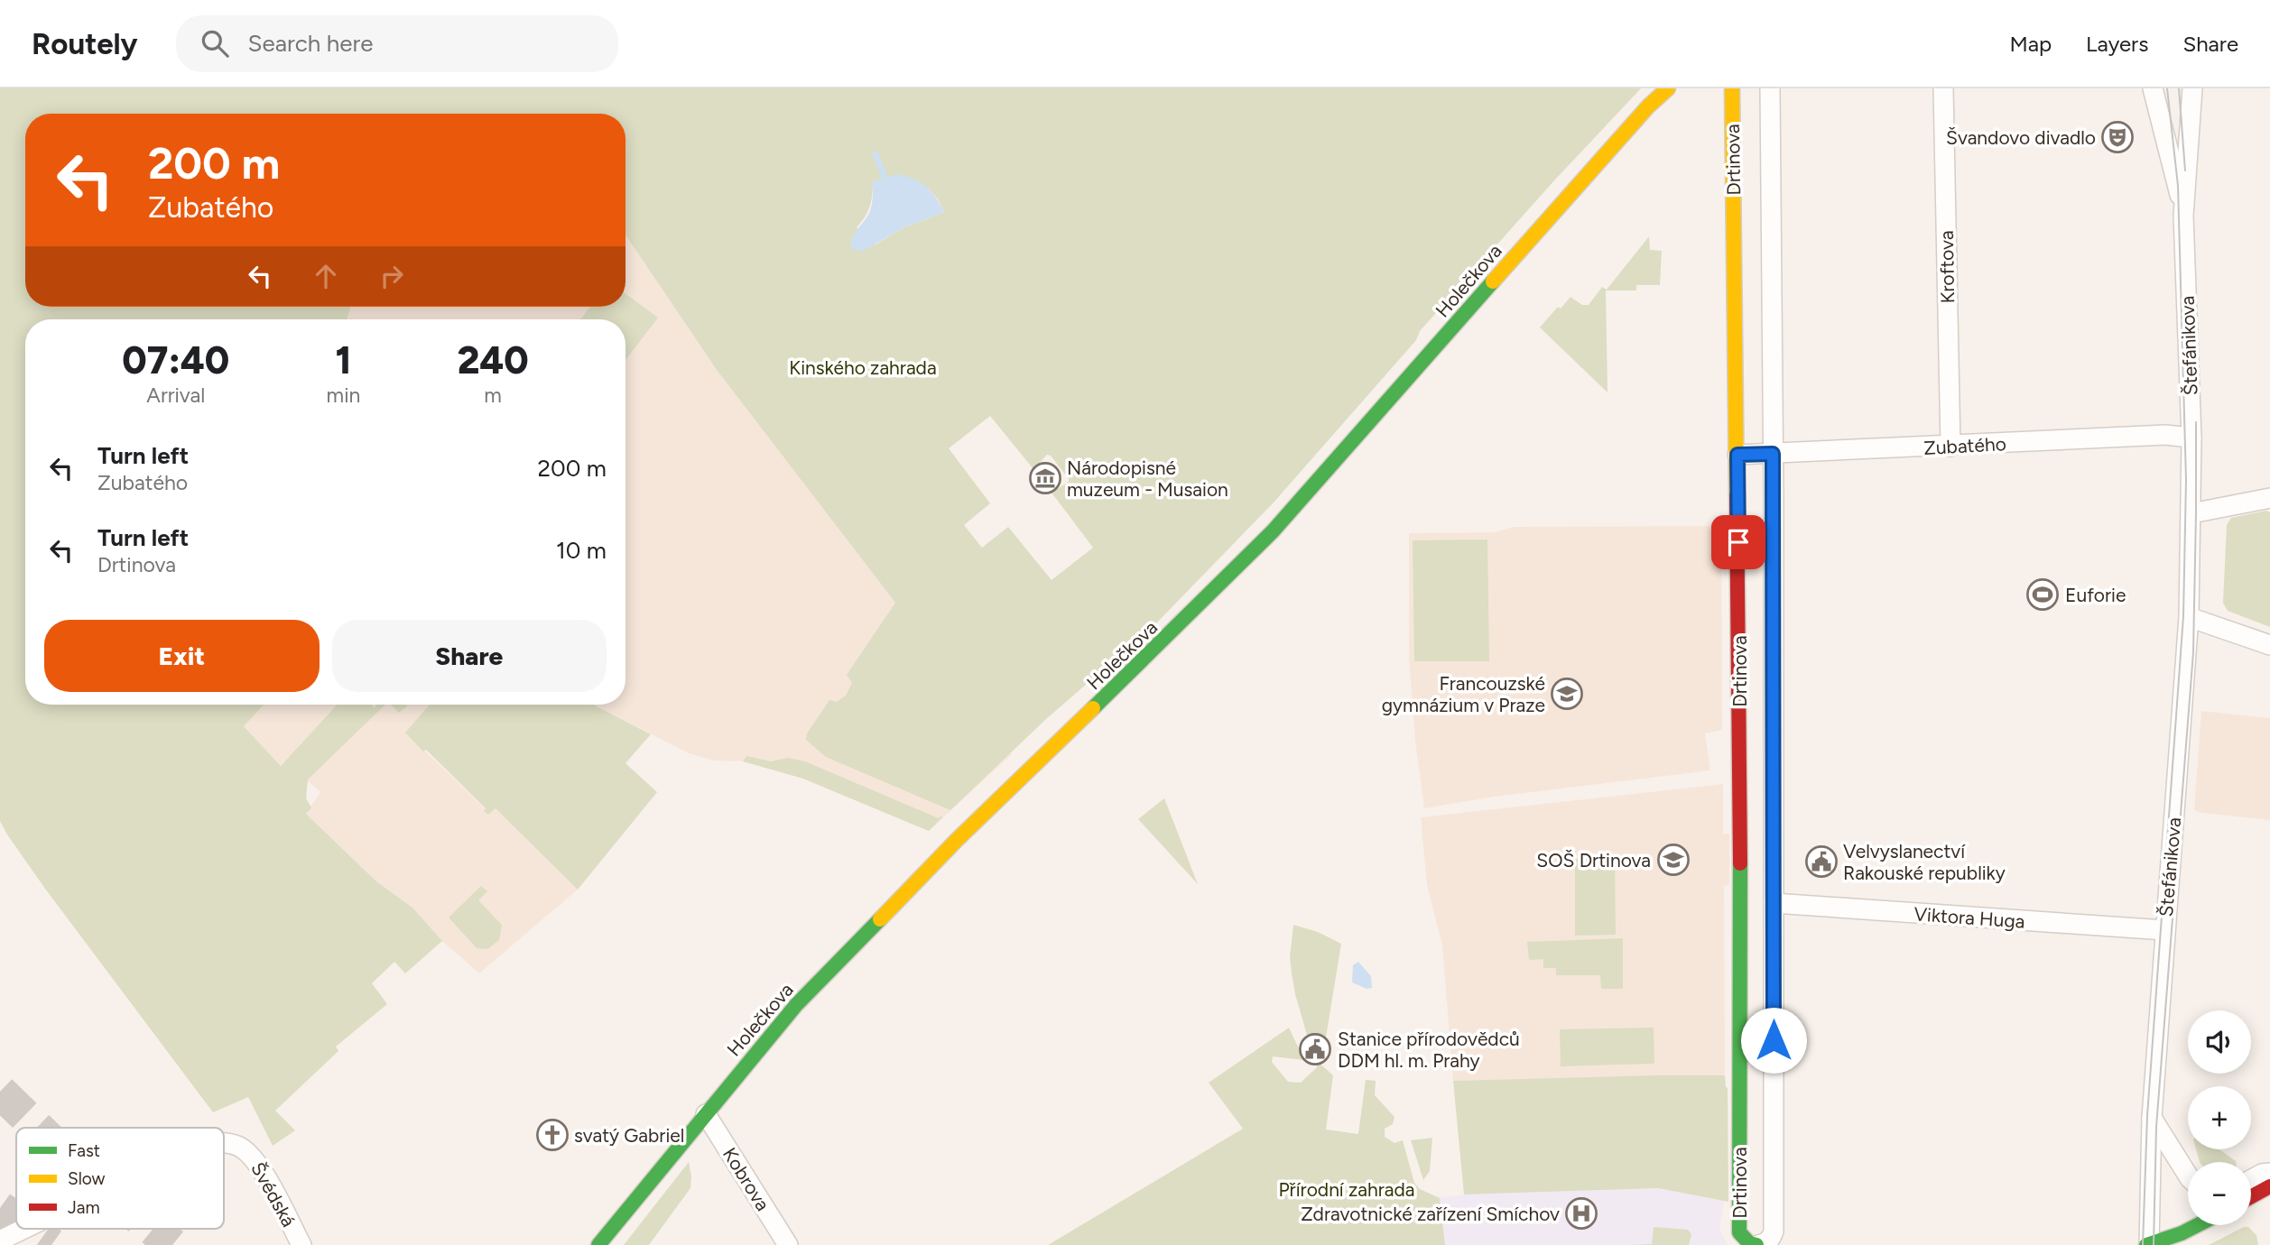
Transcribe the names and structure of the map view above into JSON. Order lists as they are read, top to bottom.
{
  "streets": {
    "street": [
      "Drtinova",
      "Kroftova",
      "Holečkova",
      "Štefánikova",
      "Zubatého",
      "Viktora Huga",
      "Kobrova",
      "Švédská"
    ]
  },
  "crossings": [
    ["Drtinova", "Zubatého"],
    ["Drtinova", "Viktora Huga"],
    ["Kroftova", "Zubatého"],
    ["Holečkova", "Kobrova"],
    ["Štefánikova", "Zubatého"],
    ["Štefánikova", "Viktora Huga"]
  ],
  "parks": ["Kinského zahrada", "Přírodní zahrada"],
  "places": {
    "theatre": ["Švandovo divadlo"],
    "museum": ["Národopisné muzeum - Musaion"],
    "sports": ["Euforie"],
    "school or university": ["Francouzské gymnázium v Praze", "SOŠ Drtinova"],
    "public building": ["Velvyslanectví Rakouské republiky", "Stanice přírodovědců DDM hl. m. Prahy"],
    "church": ["svatý Gabriel"],
    "hospital": ["Zdravotnické zařízení Smíchov"]
  },
  "legend": ["Fast", "Slow", "Jam"],
  "page": {
    "header": "Routely",
    "search": "Search here",
    "nav": ["Map", "Layers", "Share"],
    "turn": ["200 m", "Zubatého"],
    "eta": [
      "07:40",
      "Arrival",
      "1",
      "min",
      "240",
      "m"
    ],
    "list": [
      {
        "name": "Turn left",
        "note": "Zubatého",
        "value": "200 m"
      },
      {
        "name": "Turn left",
        "note": "Drtinova",
        "value": "10 m"
      }
    ],
    "buttons": ["Exit", "Share"],
    "map_buttons": ["+", "−"]
  }
}
